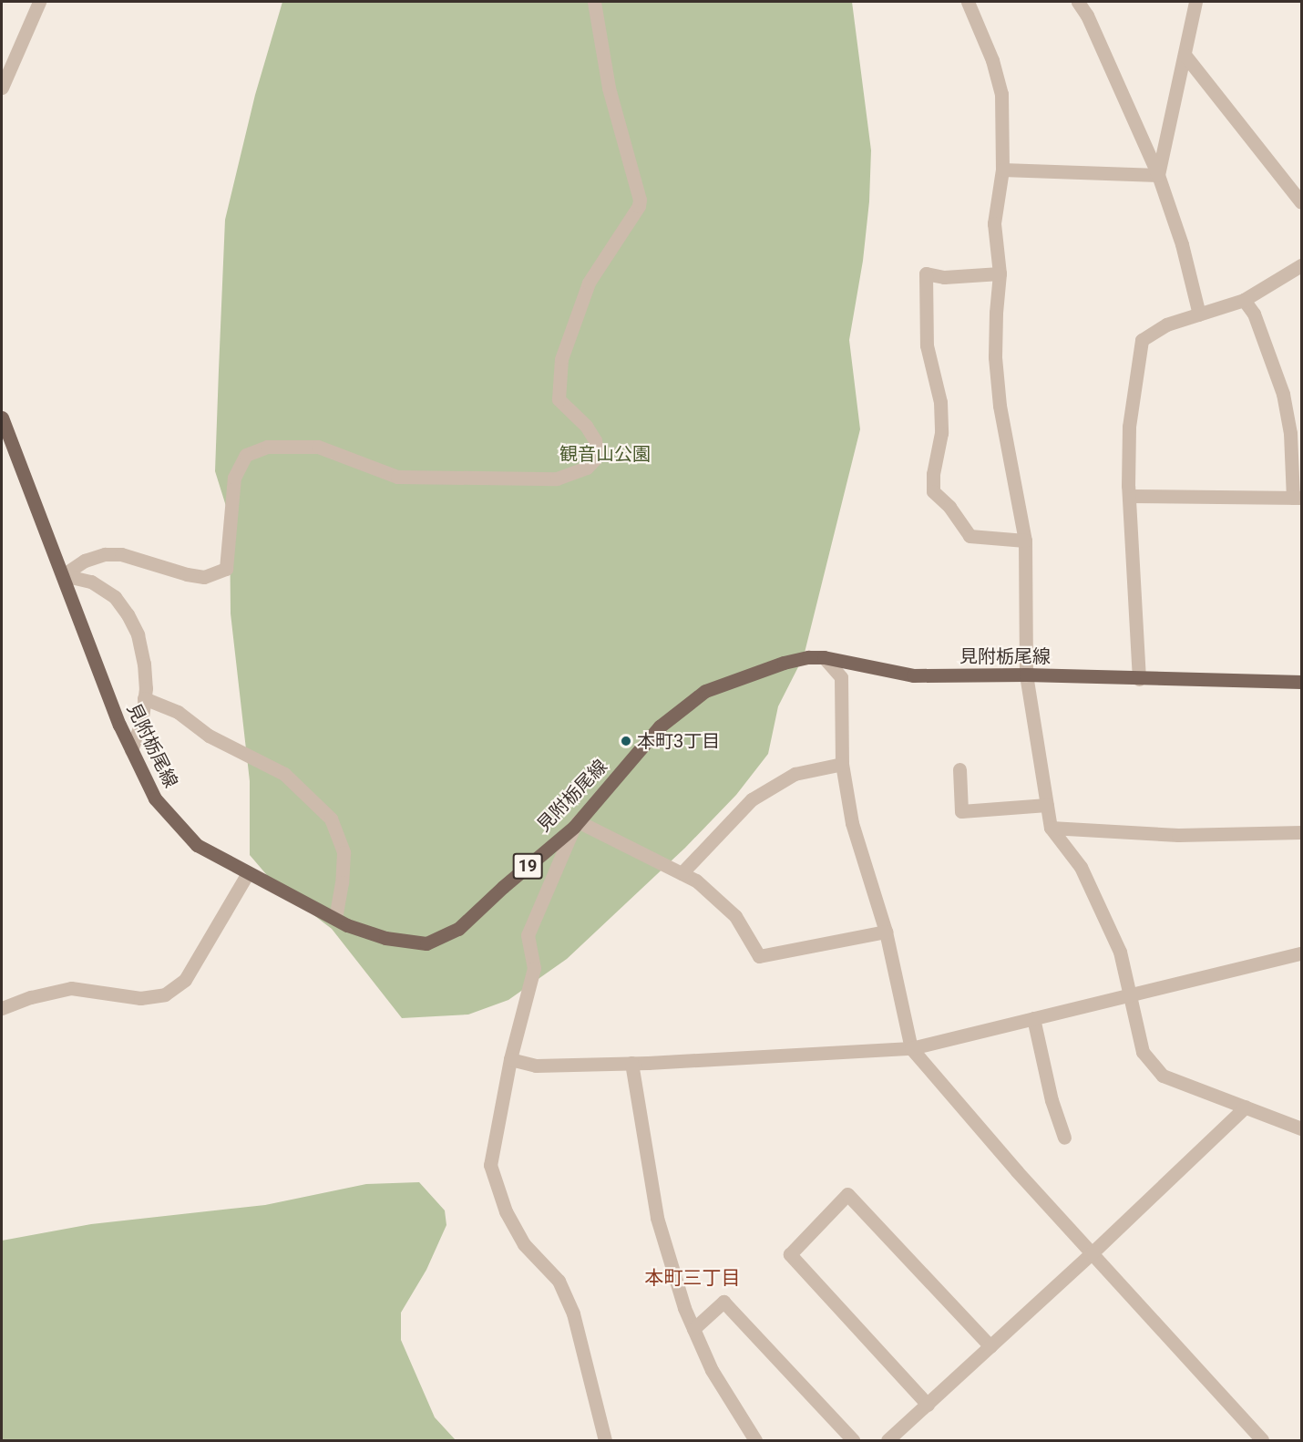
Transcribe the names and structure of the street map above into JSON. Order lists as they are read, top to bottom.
{
  "streets": {
    "main road": ["見附栃尾線", "19"]
  },
  "districts": ["本町三丁目"],
  "parks": ["観音山公園"],
  "places": ["本町3丁目"]
}
